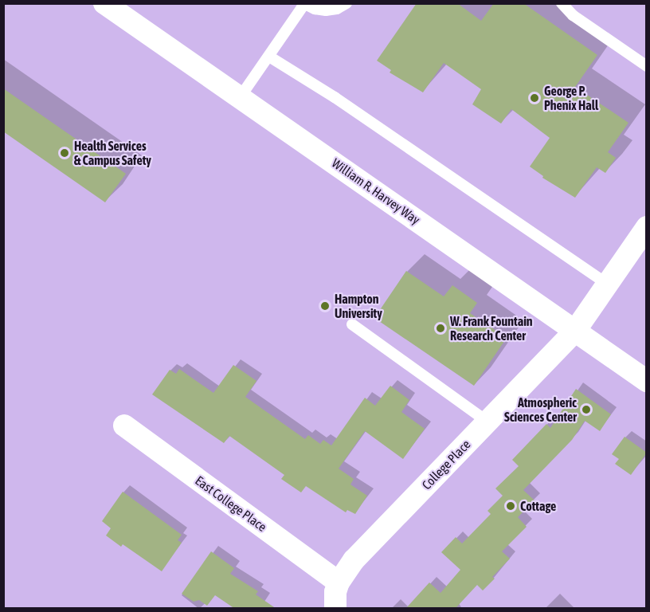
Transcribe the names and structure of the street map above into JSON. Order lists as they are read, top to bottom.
{
  "streets": {
    "street": ["William R. Harvey Way", "College Place", "East College Place"]
  },
  "crossings": [
    ["William R. Harvey Way", "College Place"],
    ["College Place", "East College Place"]
  ],
  "places": [
    "George P. Phenix Hall",
    "Health Services & Campus Safety",
    "Hampton University",
    "W. Frank Fountain Research Center",
    "Atmospheric Sciences Center",
    "Cottage"
  ]
}
